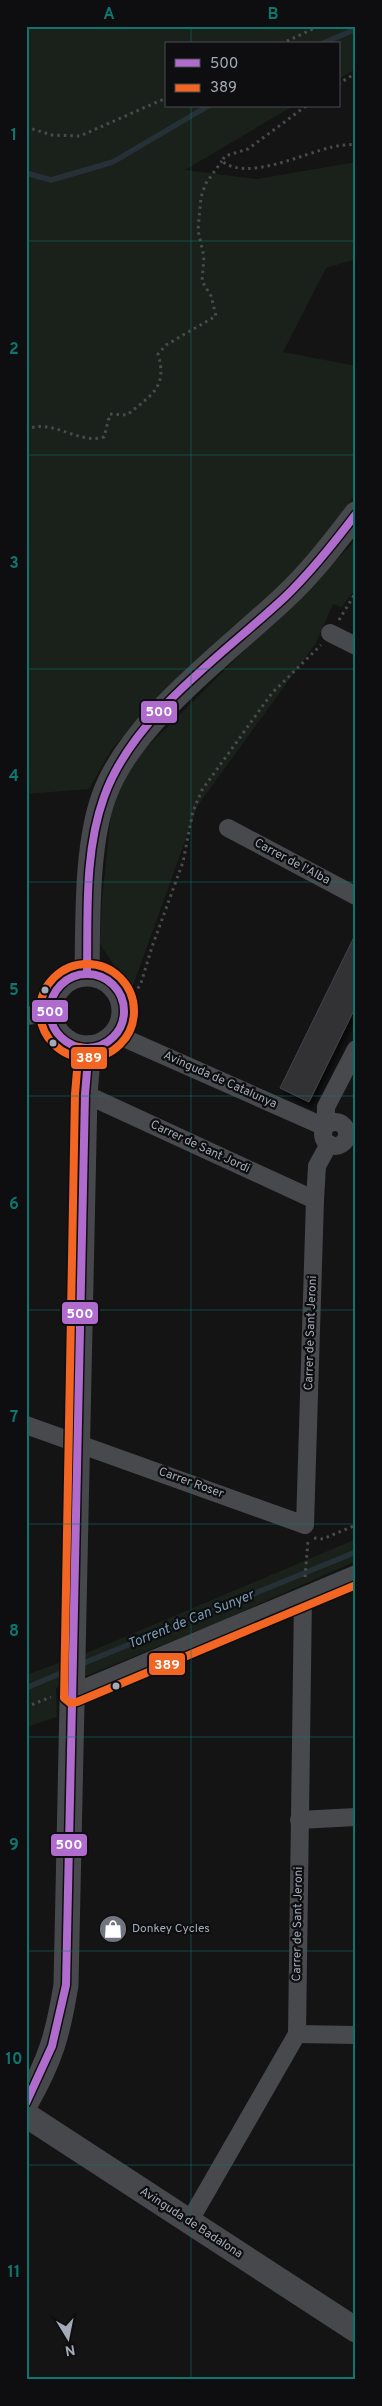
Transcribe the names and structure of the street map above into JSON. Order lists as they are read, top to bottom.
{
  "streets": {
    "street": [
      "Carrer de l'Alba",
      "Avinguda de Catalunya",
      "Carrer de Sant Jordi",
      "Carrer de Sant Jeroni",
      "Carrer Roser",
      "Avinguda de Badalona"
    ]
  },
  "crossings": [
    ["Carrer de Sant Jordi", "Carrer de Sant Jeroni"],
    ["Carrer de Sant Jeroni", "Carrer Roser"],
    ["Carrer de Sant Jeroni", "Avinguda de Badalona"]
  ],
  "water": ["Torrent de Can Sunyer"],
  "places": {
    "shop": ["Donkey Cycles"]
  },
  "lines": ["transit line 500", "transit line 389"],
  "legend": ["500", "389"],
  "north": "bottom",
  "grid": {
    "columns": ["A", "B"],
    "rows": [
      "1",
      "2",
      "3",
      "4",
      "5",
      "6",
      "7",
      "8",
      "9",
      "10",
      "11"
    ]
  }
}
